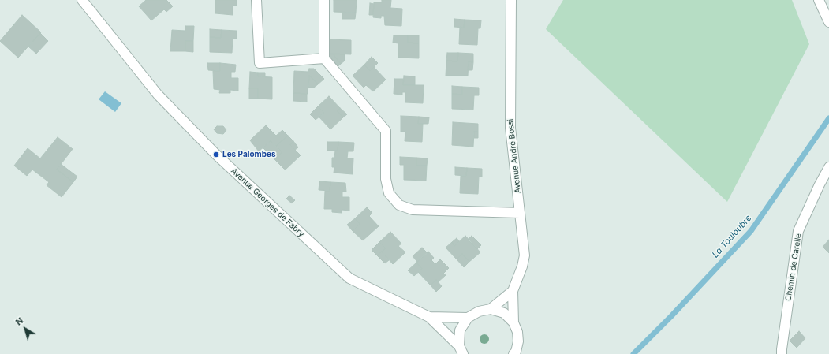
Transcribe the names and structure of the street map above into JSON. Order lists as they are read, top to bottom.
{
  "streets": {
    "street": ["Avenue André Bossi", "Avenue Georges de Fabry", "Chemin de Carelle"]
  },
  "water": ["La Touloubre"],
  "places": ["Les Palombes"],
  "north": "top left"
}
